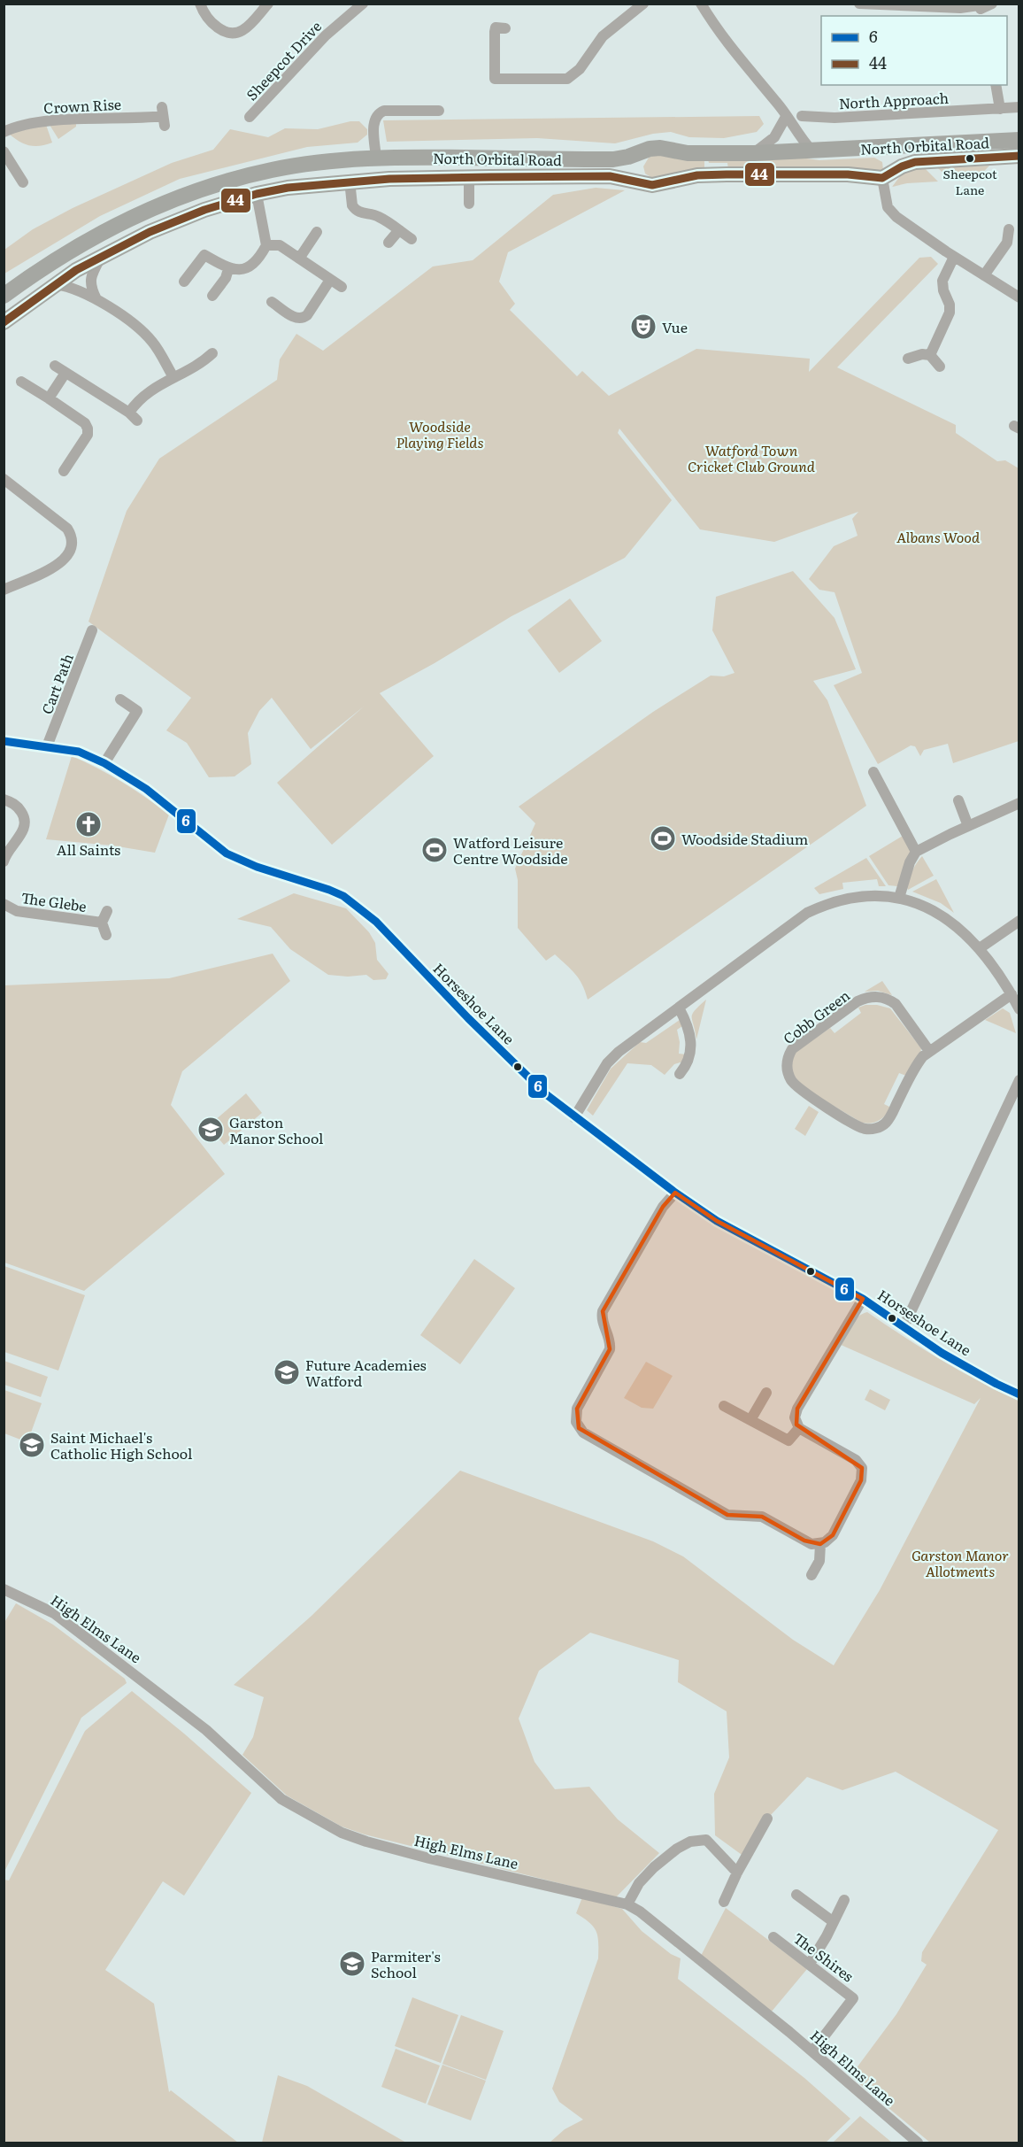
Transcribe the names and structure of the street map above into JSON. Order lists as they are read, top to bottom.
{
  "streets": {
    "highway": ["North Orbital Road"],
    "street": [
      "Sheepcot Drive",
      "North Approach",
      "Crown Rise",
      "Cart Path",
      "The Glebe",
      "Horseshoe Lane",
      "Cobb Green",
      "High Elms Lane",
      "The Shires"
    ]
  },
  "crossings": [
    ["Cart Path", "Horseshoe Lane"],
    ["High Elms Lane", "The Shires"]
  ],
  "parks": [
    "Woodside Playing Fields",
    "Watford Town Cricket Club Ground",
    "Albans Wood",
    "Garston Manor Allotments"
  ],
  "places": {
    "other": ["Sheepcot Lane"],
    "theatre": ["Vue"],
    "church": ["All Saints"],
    "sports": ["Woodside Stadium", "Watford Leisure Centre Woodside"],
    "school or university": [
      "Garston Manor School",
      "Future Academies Watford",
      "Saint Michael's Catholic High School",
      "Parmiter's School"
    ]
  },
  "lines": ["transit line 44", "transit line 6"],
  "legend": ["6", "44"]
}
